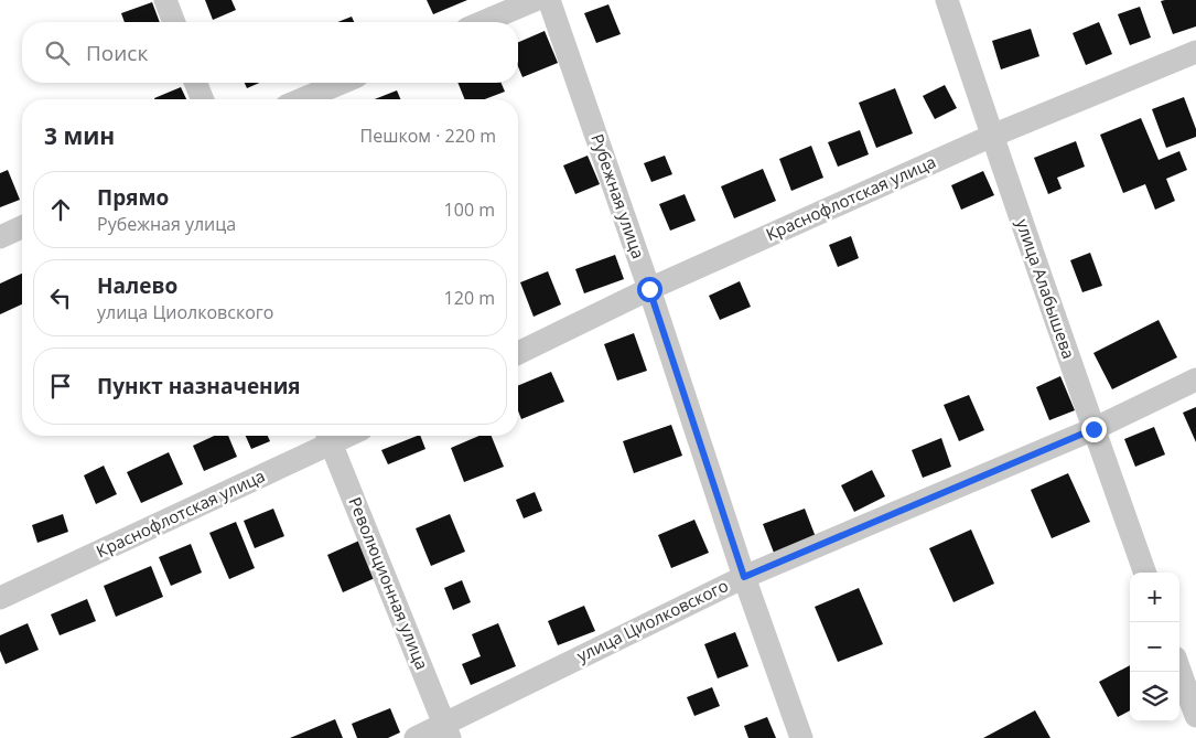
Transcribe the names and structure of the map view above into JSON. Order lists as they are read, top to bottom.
{
  "streets": {
    "street": [
      "Рубежная улица",
      "Краснофлотская улица",
      "улица Алабышева",
      "Революционная улица",
      "улица Циолковского"
    ]
  },
  "crossings": [
    ["Рубежная улица", "Краснофлотская улица"],
    ["Рубежная улица", "улица Циолковского"],
    ["Краснофлотская улица", "улица Алабышева"],
    ["Краснофлотская улица", "Революционная улица"],
    ["улица Алабышева", "улица Циолковского"],
    ["Революционная улица", "улица Циолковского"]
  ],
  "page": {
    "search": "Поиск",
    "heading": ["3 мин", "Пешком · 220 m"],
    "list": [
      ["Прямо", "Рубежная улица", "100 m"],
      ["Налево", "улица Циолковского", "120 m"],
      "Пункт назначения"
    ],
    "map_buttons": ["+", "−"]
  }
}
